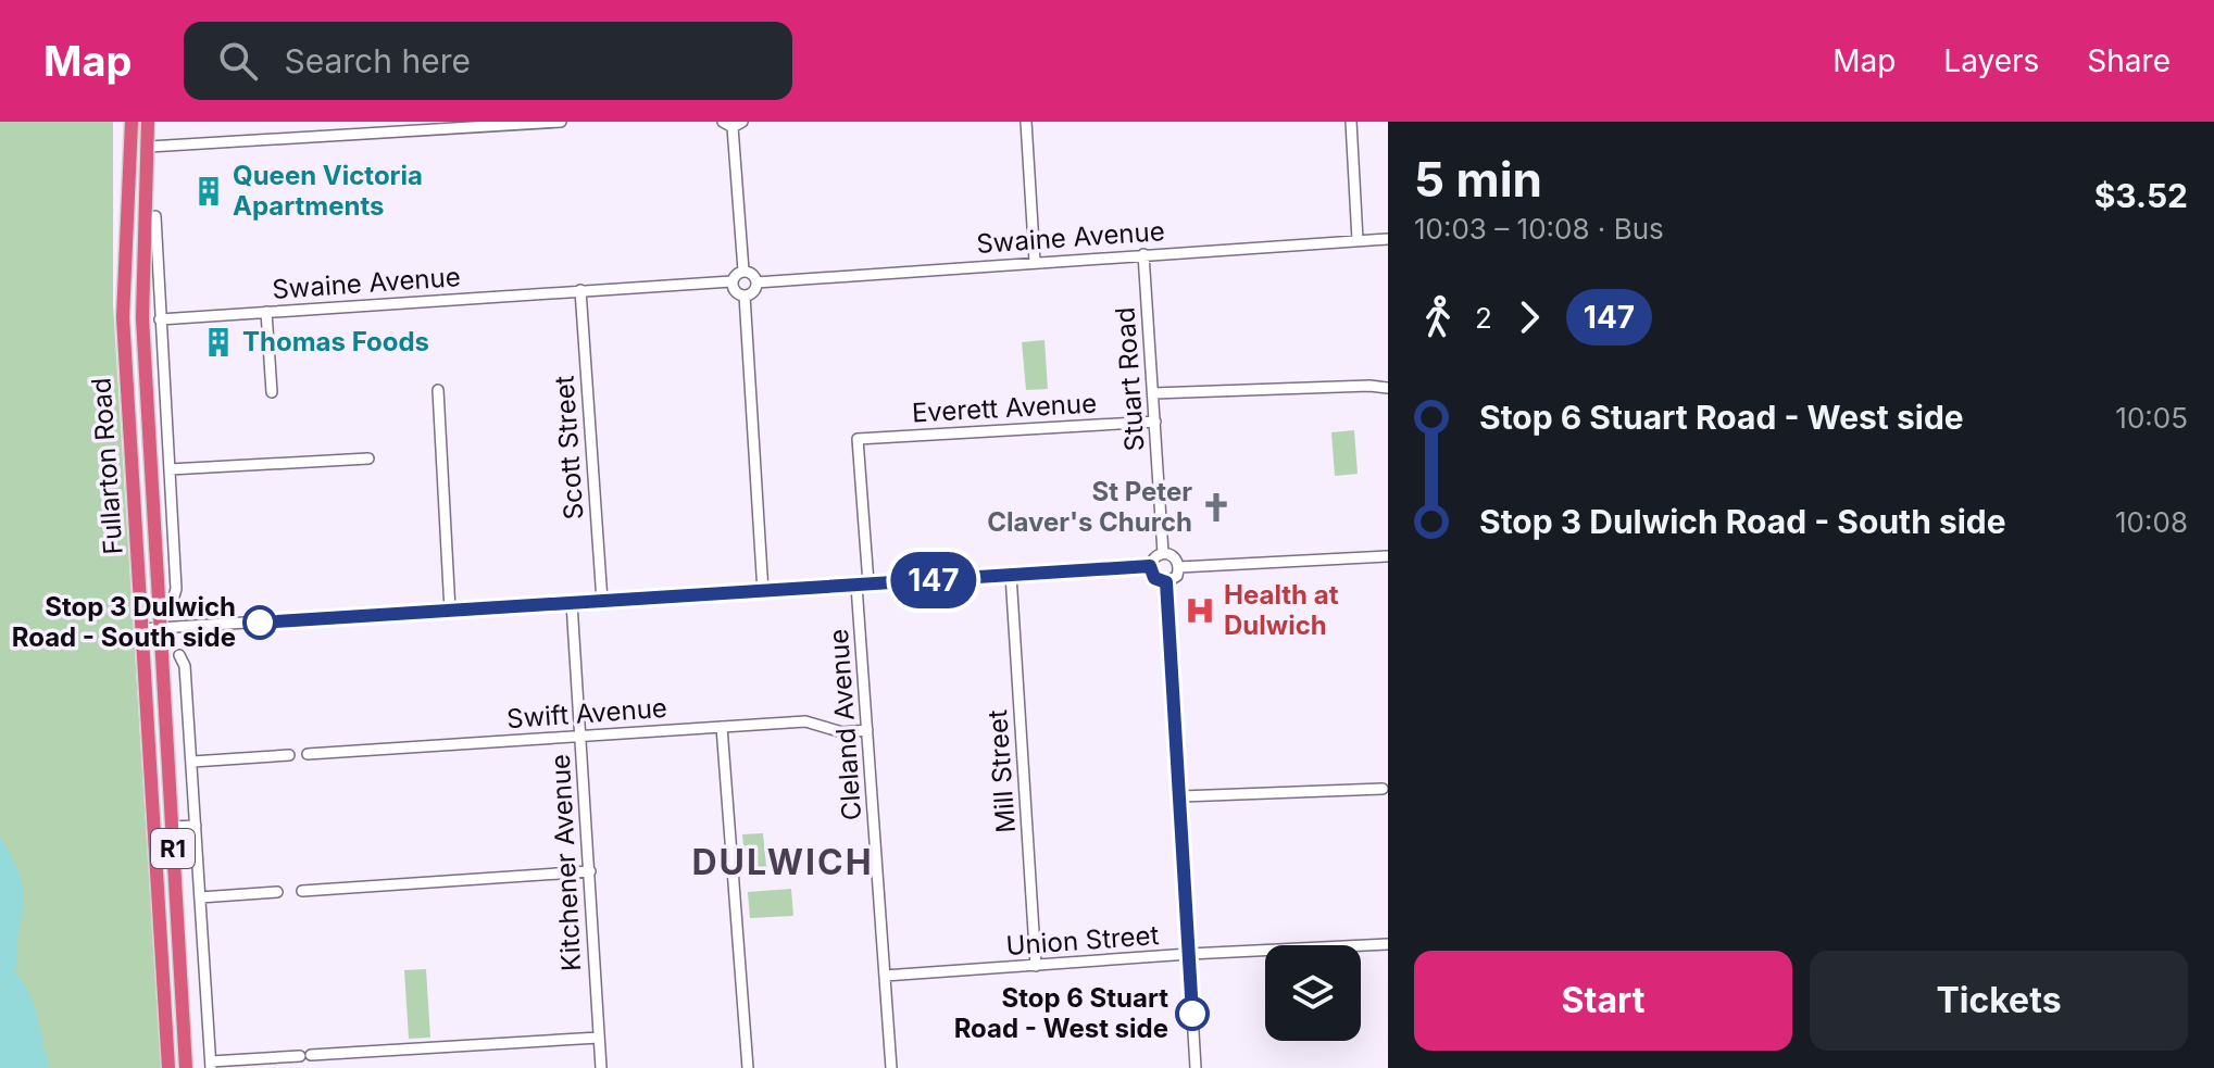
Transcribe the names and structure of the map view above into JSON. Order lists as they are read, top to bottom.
{
  "streets": {
    "highway": ["Fullarton Road", "R1"],
    "street": [
      "Swaine Avenue",
      "Stuart Road",
      "Everett Avenue",
      "Scott Street",
      "Swift Avenue",
      "Cleland Avenue",
      "Mill Street",
      "Kitchener Avenue",
      "Union Street"
    ]
  },
  "crossings": [
    ["Swaine Avenue", "Stuart Road"],
    ["Swaine Avenue", "Scott Street"],
    ["Stuart Road", "Everett Avenue"],
    ["Swift Avenue", "Cleland Avenue"],
    ["Swift Avenue", "Kitchener Avenue"],
    ["Cleland Avenue", "Union Street"],
    ["Mill Street", "Union Street"]
  ],
  "districts": ["DULWICH"],
  "places": {
    "building": ["Queen Victoria Apartments", "Thomas Foods"],
    "church": ["St Peter Claver's Church"],
    "hospital": ["Health at Dulwich"],
    "other": ["Stop 3 Dulwich Road - South side", "Stop 6 Stuart Road - West side"]
  },
  "lines": ["bus line 147"],
  "page": {
    "header": "Map",
    "search": "Search here",
    "nav": ["Map", "Layers", "Share"],
    "on_map": "147",
    "heading": ["5 min", "10:03 – 10:08 · Bus", "$3.52"],
    "legs": ["2", "147"],
    "list": [
      {
        "name": "Stop 6 Stuart Road - West side",
        "value": "10:05"
      },
      {
        "name": "Stop 3 Dulwich Road - South side",
        "value": "10:08"
      }
    ],
    "buttons": ["Start", "Tickets"]
  }
}
